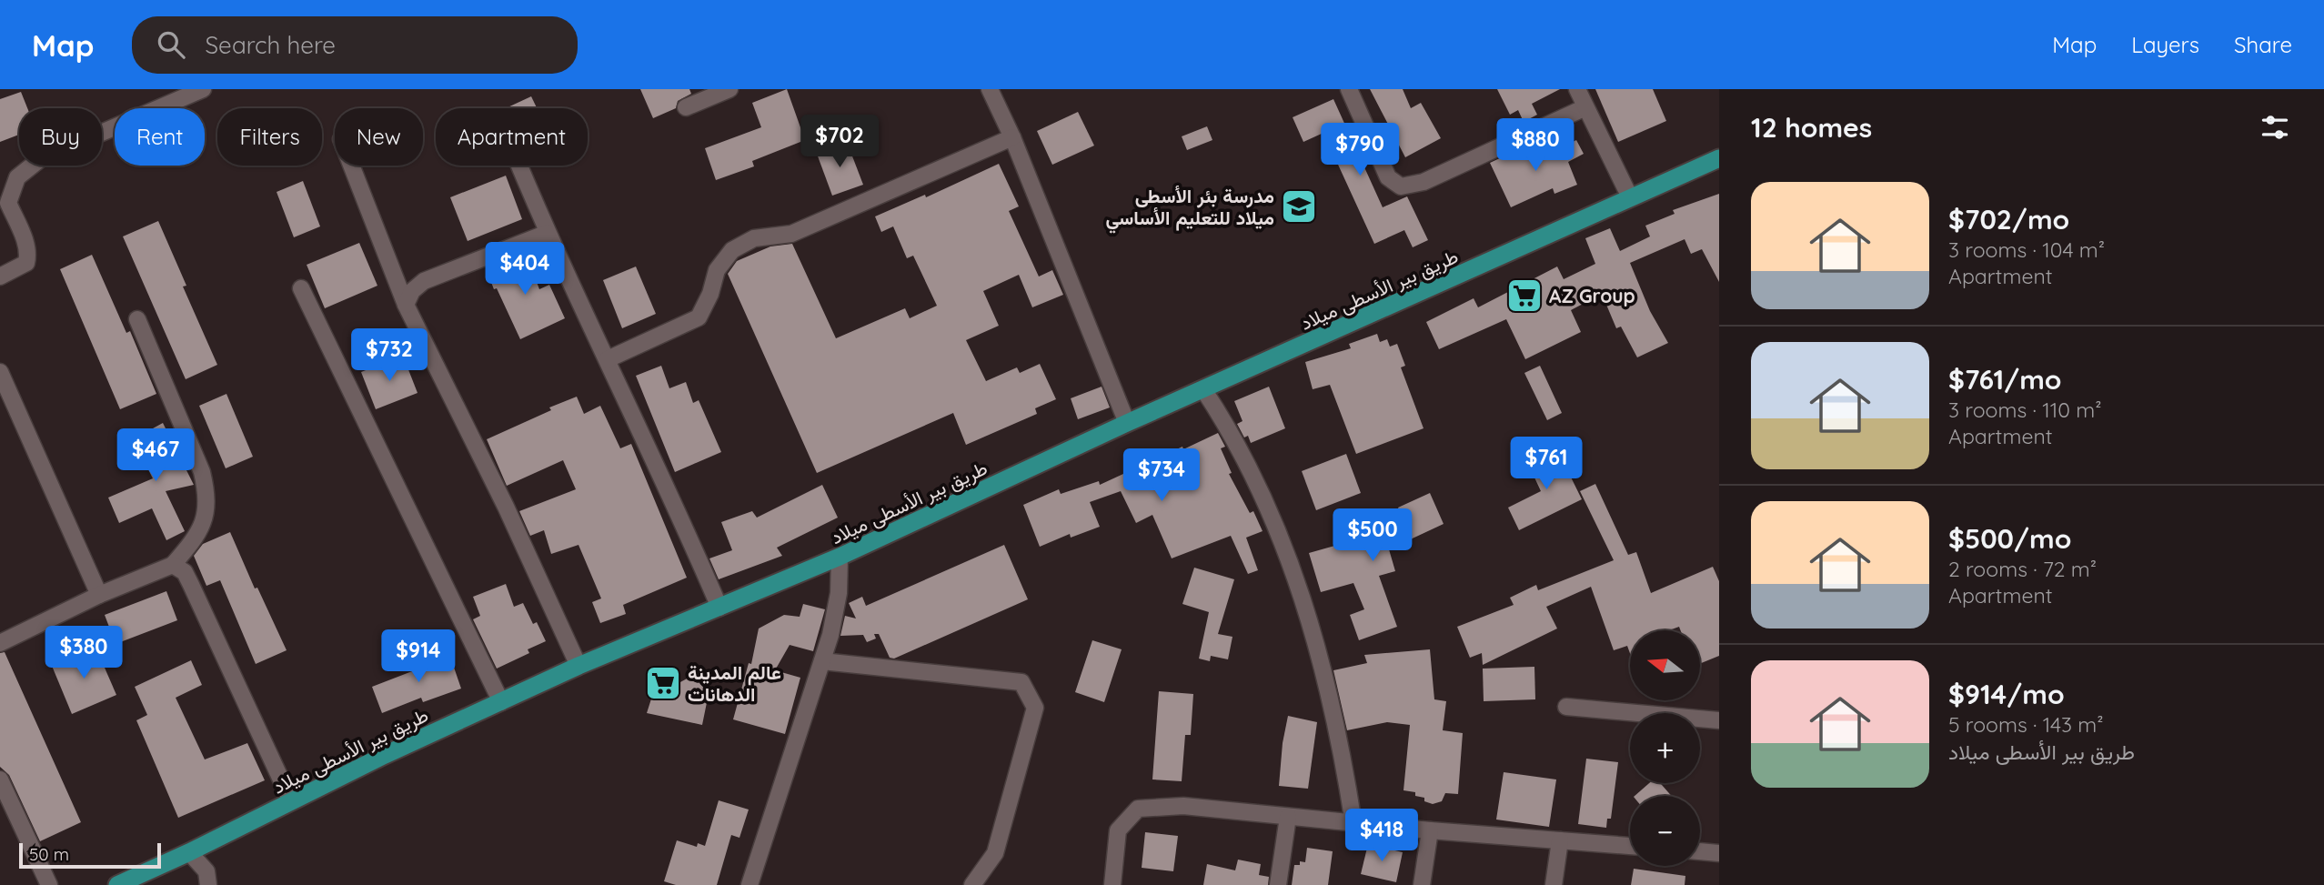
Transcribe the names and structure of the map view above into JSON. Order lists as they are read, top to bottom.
{
  "streets": {
    "main road": ["طريق بير الأسطى ميلاد"]
  },
  "places": {
    "school or university": ["مدرسة بئر الأسطى ميلاد للتعليم الأساسي"],
    "supermarket": ["AZ Group", "عالم المدينة الدهانات"]
  },
  "scale_bar": "50 m",
  "north": "left",
  "page": {
    "header": "Map",
    "search": "Search here",
    "nav": ["Map", "Layers", "Share"],
    "heading": "12 homes",
    "chip": [
      "Buy",
      "Rent",
      "Filters",
      "New",
      "Apartment"
    ],
    "price": [
      "$702",
      "$880",
      "$790",
      "$404",
      "$732",
      "$467",
      "$761",
      "$734",
      "$500",
      "$380",
      "$914",
      "$418"
    ],
    "list": [
      {
        "name": "$702/mo",
        "note": "3 rooms · 104 m² · Apartment"
      },
      {
        "name": "$761/mo",
        "note": "3 rooms · 110 m² · Apartment"
      },
      {
        "name": "$500/mo",
        "note": "2 rooms · 72 m² · Apartment"
      },
      {
        "name": "$914/mo",
        "note": "5 rooms · 143 m² · طريق بير الأسطى ميلاد"
      }
    ],
    "map_buttons": ["+", "−"],
    "scale": "50 m"
  }
}
